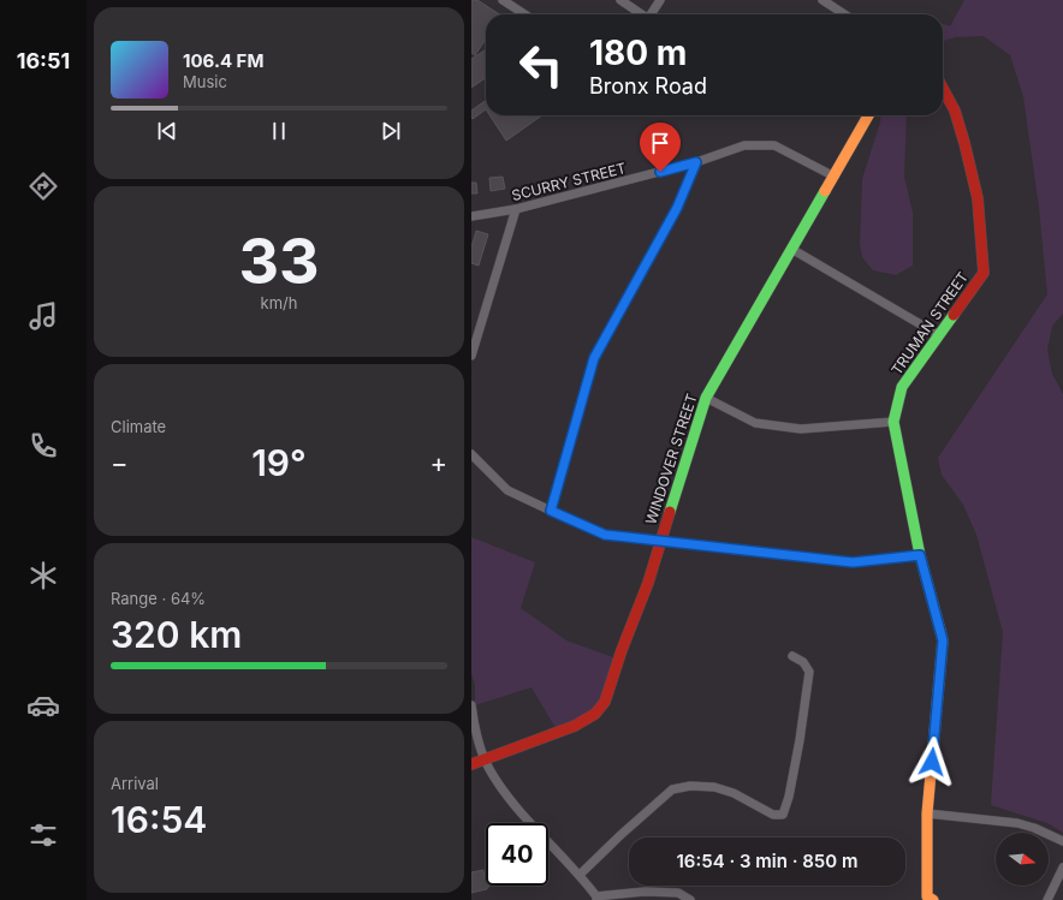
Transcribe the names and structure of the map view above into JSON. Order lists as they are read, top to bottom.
{
  "streets": {
    "street": ["SCURRY STREET", "TRUMAN STREET", "WINDOVER STREET"]
  },
  "crossings": [
    ["SCURRY STREET", "WINDOVER STREET"]
  ],
  "north": "right",
  "page": {
    "tabs": "16:51",
    "turn": ["180 m", "Bronx Road"],
    "song": ["106.4 FM", "Music"],
    "tile": [
      ["33", "km/h"],
      "Climate",
      ["Range · 64%", "320 km"],
      ["Arrival", "16:54"]
    ],
    "heat": ["−", "19°", "+"],
    "limit": "40",
    "trip": "16:54 · 3 min · 850 m"
  }
}
